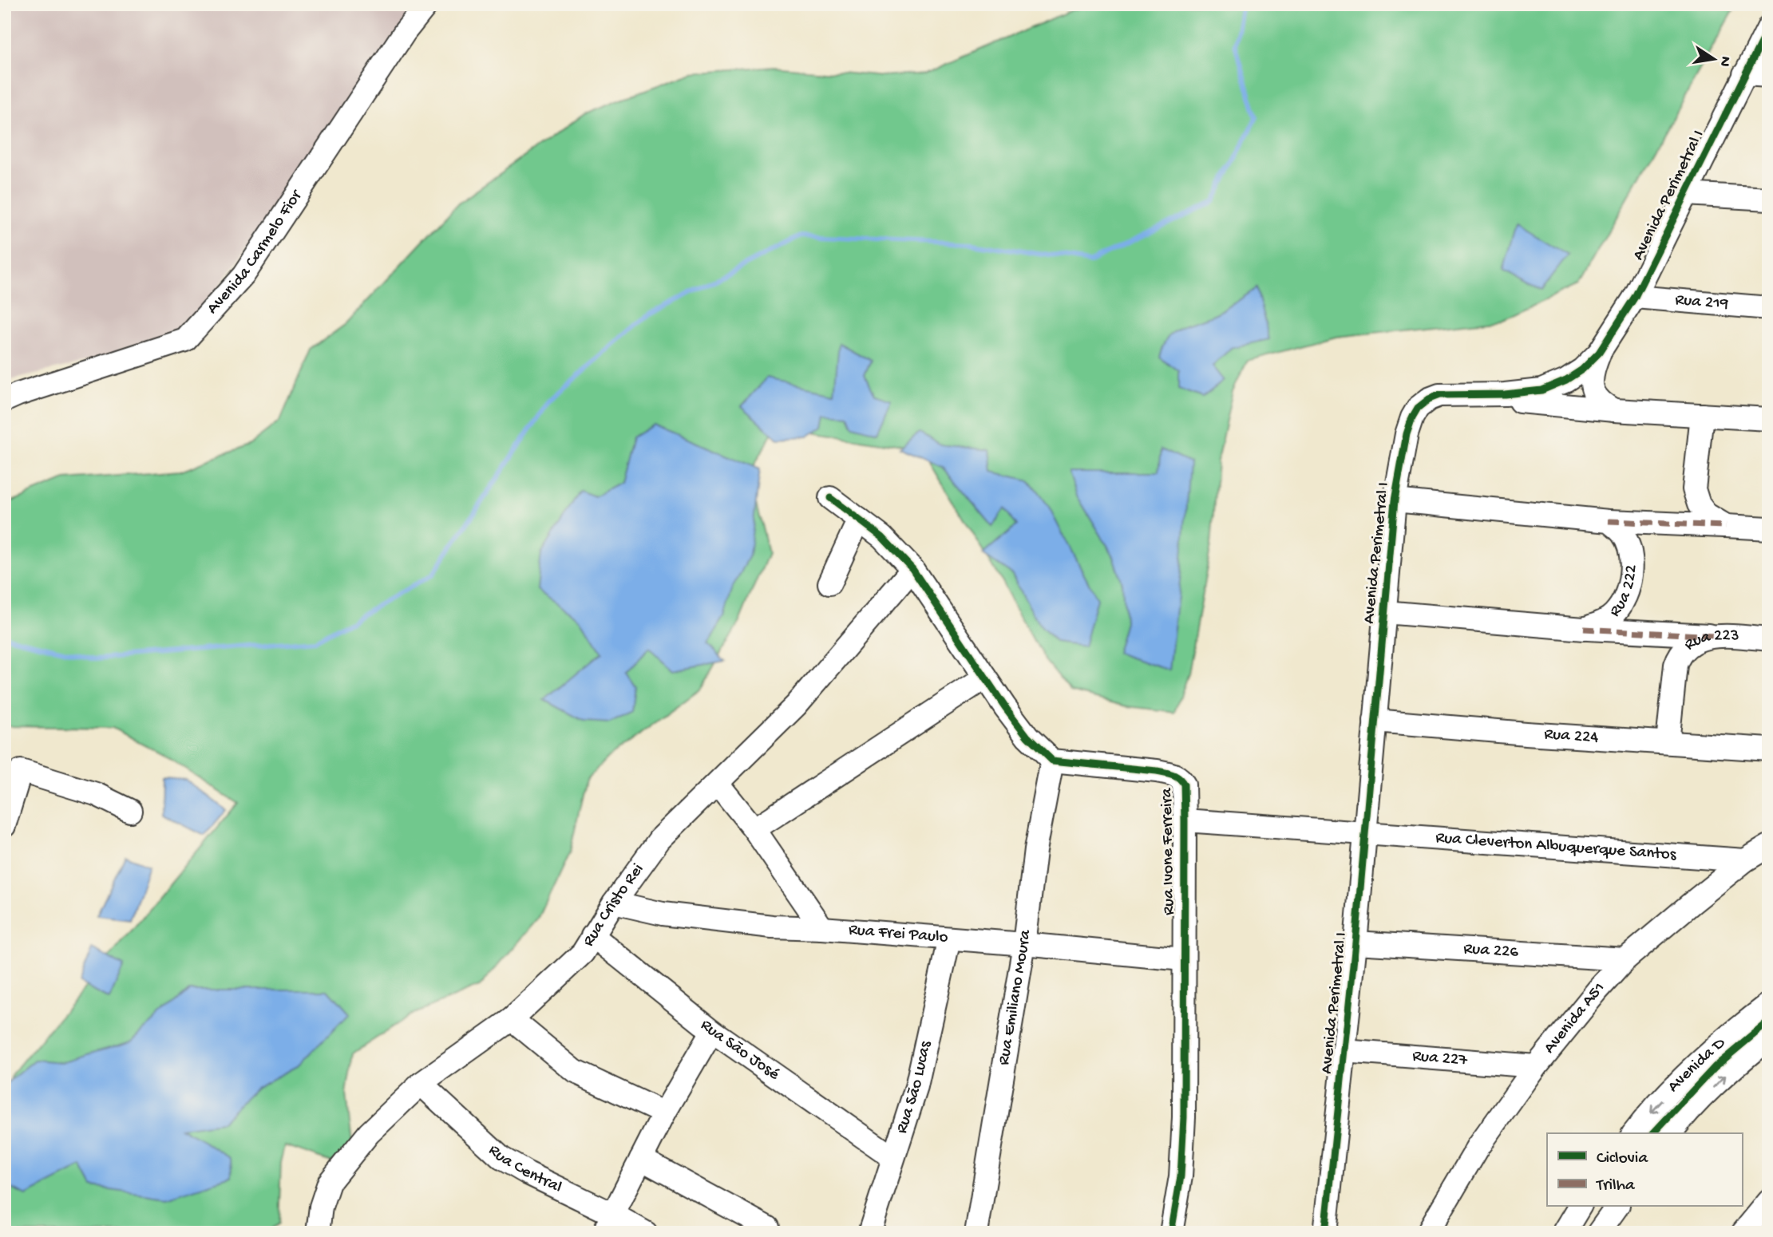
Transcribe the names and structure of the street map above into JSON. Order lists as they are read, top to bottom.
{
  "streets": {
    "street": [
      "Avenida Perimetral I",
      "Avenida Carmelo Fior",
      "Rua 219",
      "Rua 222",
      "Rua 223",
      "Rua 224",
      "Rua Cleverton Albuquerque Santos",
      "Rua Ivone Ferreira",
      "Rua Cristo Rei",
      "Rua Frei Paulo",
      "Rua 226",
      "Rua Emiliano Moura",
      "Avenida A51",
      "Rua São José",
      "Rua 227",
      "Avenida D",
      "Rua São Lucas",
      "Rua Central"
    ]
  },
  "crossings": [
    ["Avenida Perimetral I", "Rua 219"],
    ["Avenida Perimetral I", "Rua 222"],
    ["Avenida Perimetral I", "Rua 224"],
    ["Avenida Perimetral I", "Rua Cleverton Albuquerque Santos"],
    ["Avenida Perimetral I", "Rua 226"],
    ["Avenida Perimetral I", "Rua 227"],
    ["Rua 223", "Rua 224"],
    ["Rua Cleverton Albuquerque Santos", "Rua Ivone Ferreira"],
    ["Rua Cleverton Albuquerque Santos", "Avenida A51"],
    ["Rua Ivone Ferreira", "Rua Frei Paulo"],
    ["Rua Ivone Ferreira", "Rua Emiliano Moura"],
    ["Rua Cristo Rei", "Rua Frei Paulo"],
    ["Rua Cristo Rei", "Rua São José"],
    ["Rua Cristo Rei", "Rua Central"],
    ["Rua Frei Paulo", "Rua Emiliano Moura"],
    ["Rua Frei Paulo", "Rua São Lucas"],
    ["Rua 226", "Avenida A51"],
    ["Avenida A51", "Rua 227"],
    ["Rua São José", "Rua São Lucas"]
  ],
  "legend": ["Ciclovia", "Trilha"],
  "north": "right"
}
